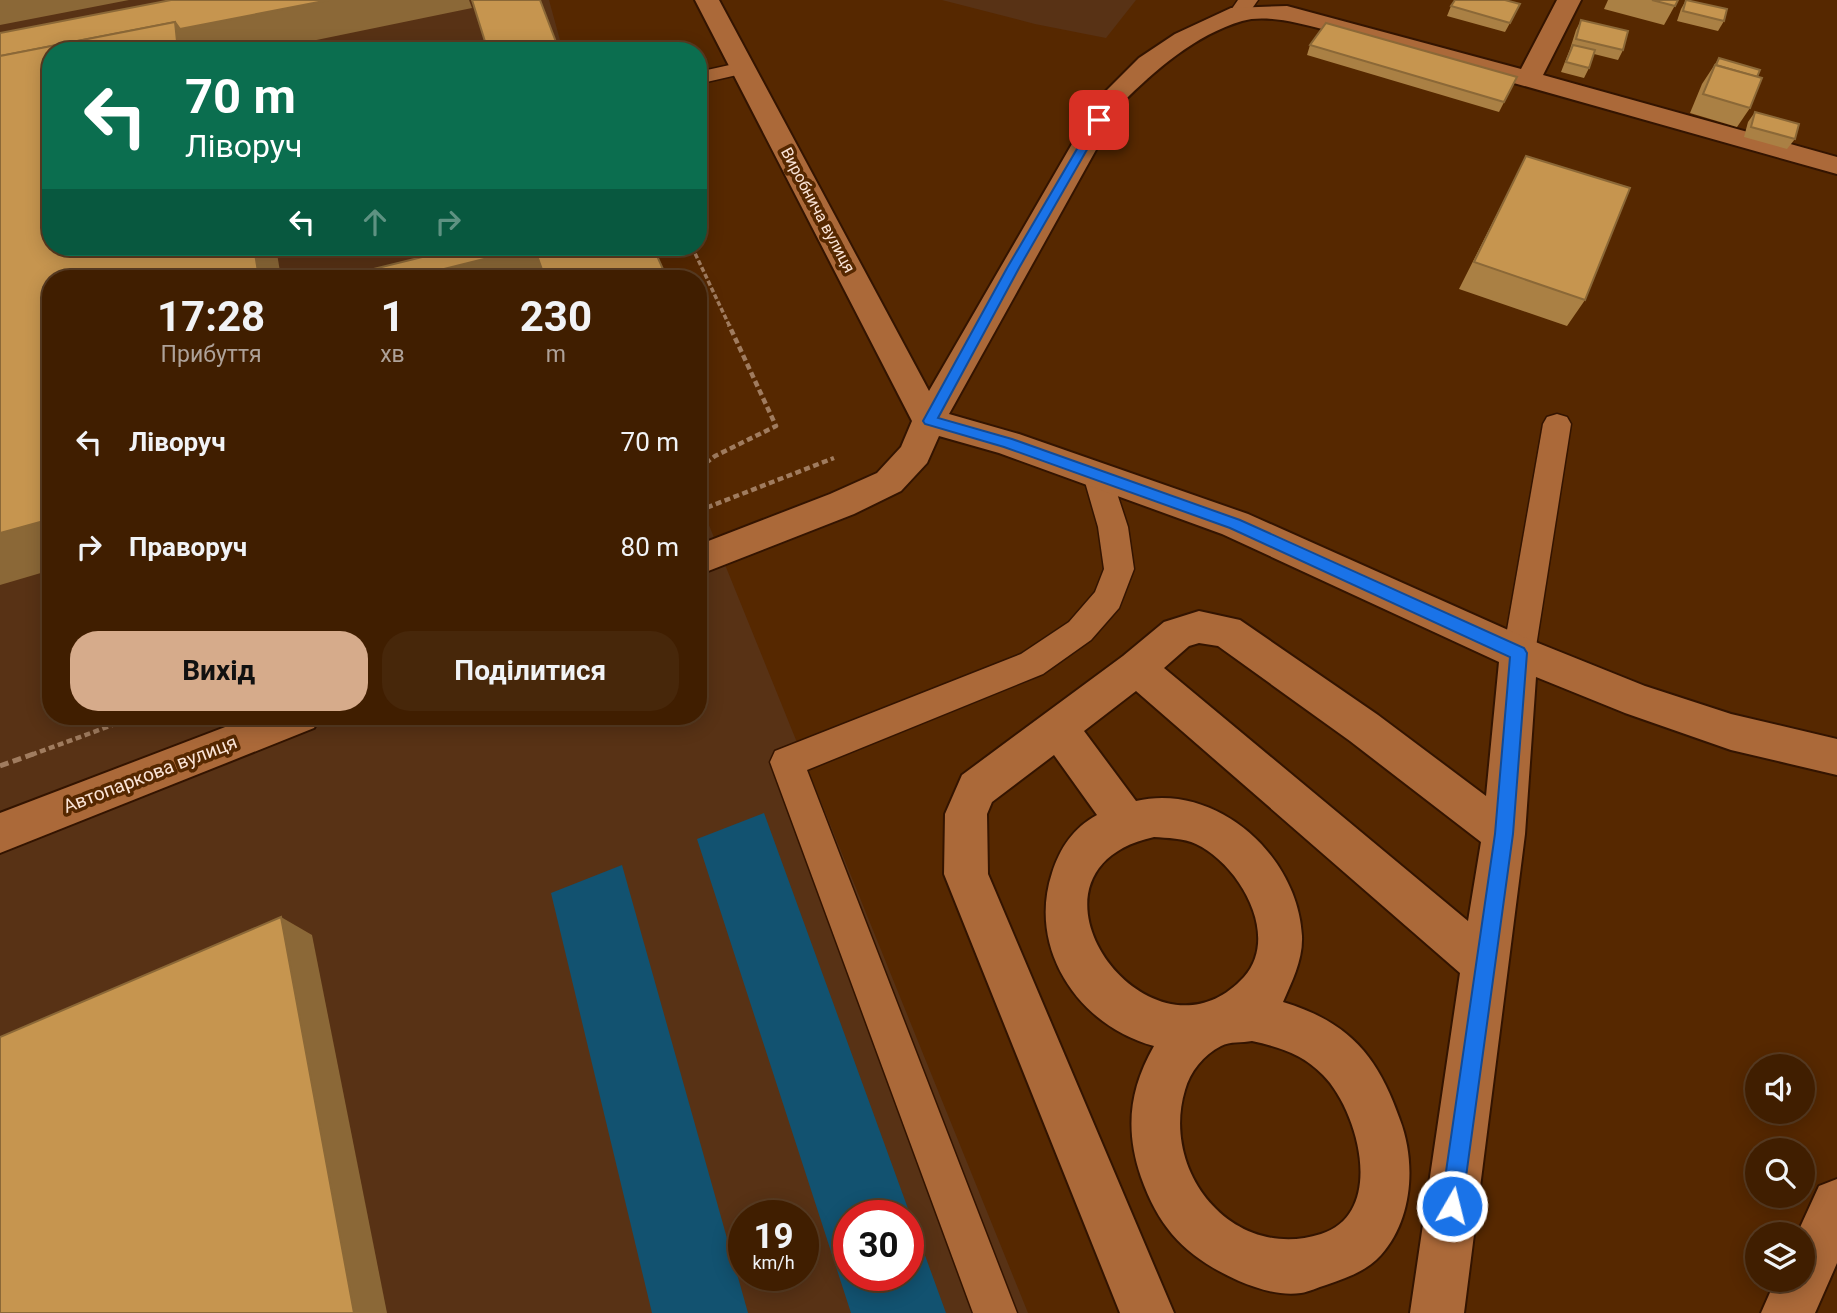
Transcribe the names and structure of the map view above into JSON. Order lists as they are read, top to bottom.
{
  "streets": {
    "street": ["Виробнича вулиця", "Автопаркова вулиця"]
  },
  "page": {
    "turn": ["70 m", "Ліворуч"],
    "eta": [
      "17:28",
      "Прибуття",
      "1",
      "хв",
      "230",
      "m"
    ],
    "list": [
      {
        "name": "Ліворуч",
        "value": "70 m"
      },
      {
        "name": "Праворуч",
        "value": "80 m"
      }
    ],
    "buttons": ["Вихід", "Поділитися"],
    "speed": "19 km/h",
    "limit": "30"
  }
}
